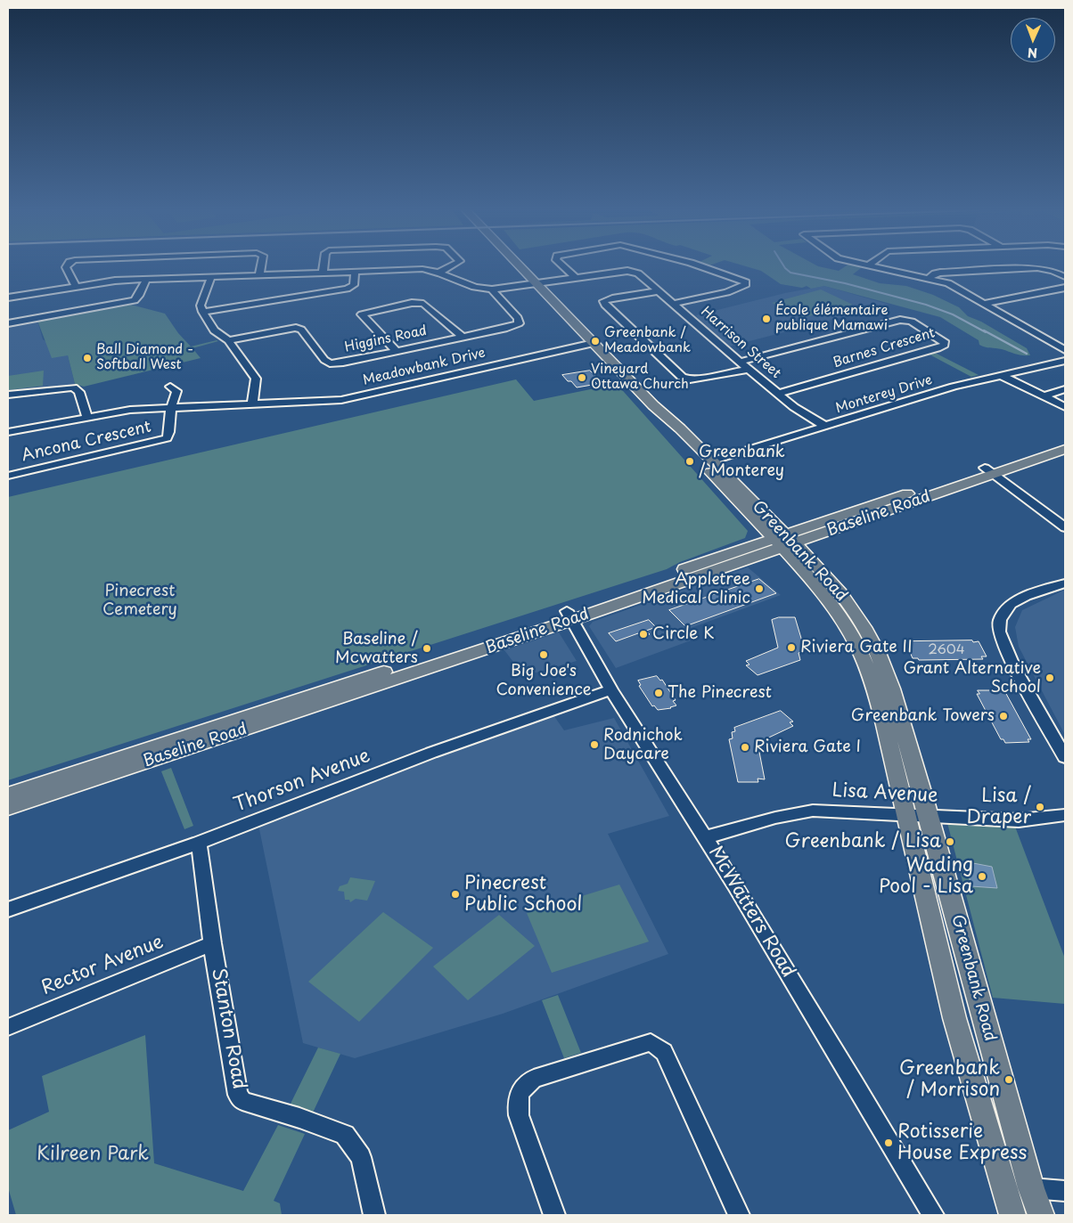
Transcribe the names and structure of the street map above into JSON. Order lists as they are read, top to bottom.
{
  "streets": {
    "main road": ["Baseline Road", "Greenbank Road"],
    "street": [
      "Higgins Road",
      "Harrison Street",
      "Barnes Crescent",
      "Meadowbank Drive",
      "Monterey Drive",
      "Ancona Crescent",
      "Thorson Avenue",
      "Lisa Avenue",
      "McWatters Road",
      "Rector Avenue",
      "Stanton Road"
    ]
  },
  "crossings": [
    ["Higgins Road", "Harrison Street"],
    ["Harrison Street", "Barnes Crescent"],
    ["Harrison Street", "Monterey Drive"],
    ["Harrison Street", "Greenbank Road"],
    ["Meadowbank Drive", "Ancona Crescent"],
    ["Meadowbank Drive", "Greenbank Road"],
    ["Monterey Drive", "Greenbank Road"],
    ["Baseline Road", "Greenbank Road"],
    ["Baseline Road", "McWatters Road"],
    ["Greenbank Road", "Lisa Avenue"],
    ["Thorson Avenue", "McWatters Road"],
    ["Thorson Avenue", "Stanton Road"],
    ["Lisa Avenue", "McWatters Road"],
    ["Rector Avenue", "Stanton Road"]
  ],
  "parks": ["Pinecrest Cemetery", "Kilreen Park"],
  "places": [
    "École élémentaire publique Mamawi",
    "Greenbank / Meadowbank",
    "Ball Diamond - Softball West",
    "Vineyard Ottawa Church",
    "Greenbank / Monterey",
    "Appletree Medical Clinic",
    "Circle K",
    "Riviera Gate II",
    "Baseline / Mcwatters",
    "Big Joe's Convenience",
    "Grant Alternative School",
    "The Pinecrest",
    "Greenbank Towers",
    "Rodnichok Daycare",
    "Riviera Gate I",
    "Lisa / Draper",
    "Greenbank / Lisa",
    "Wading Pool - Lisa",
    "Pinecrest Public School",
    "Greenbank / Morrison",
    "Rotisserie House Express"
  ],
  "house_numbers": ["2604"],
  "north": "bottom"
}
